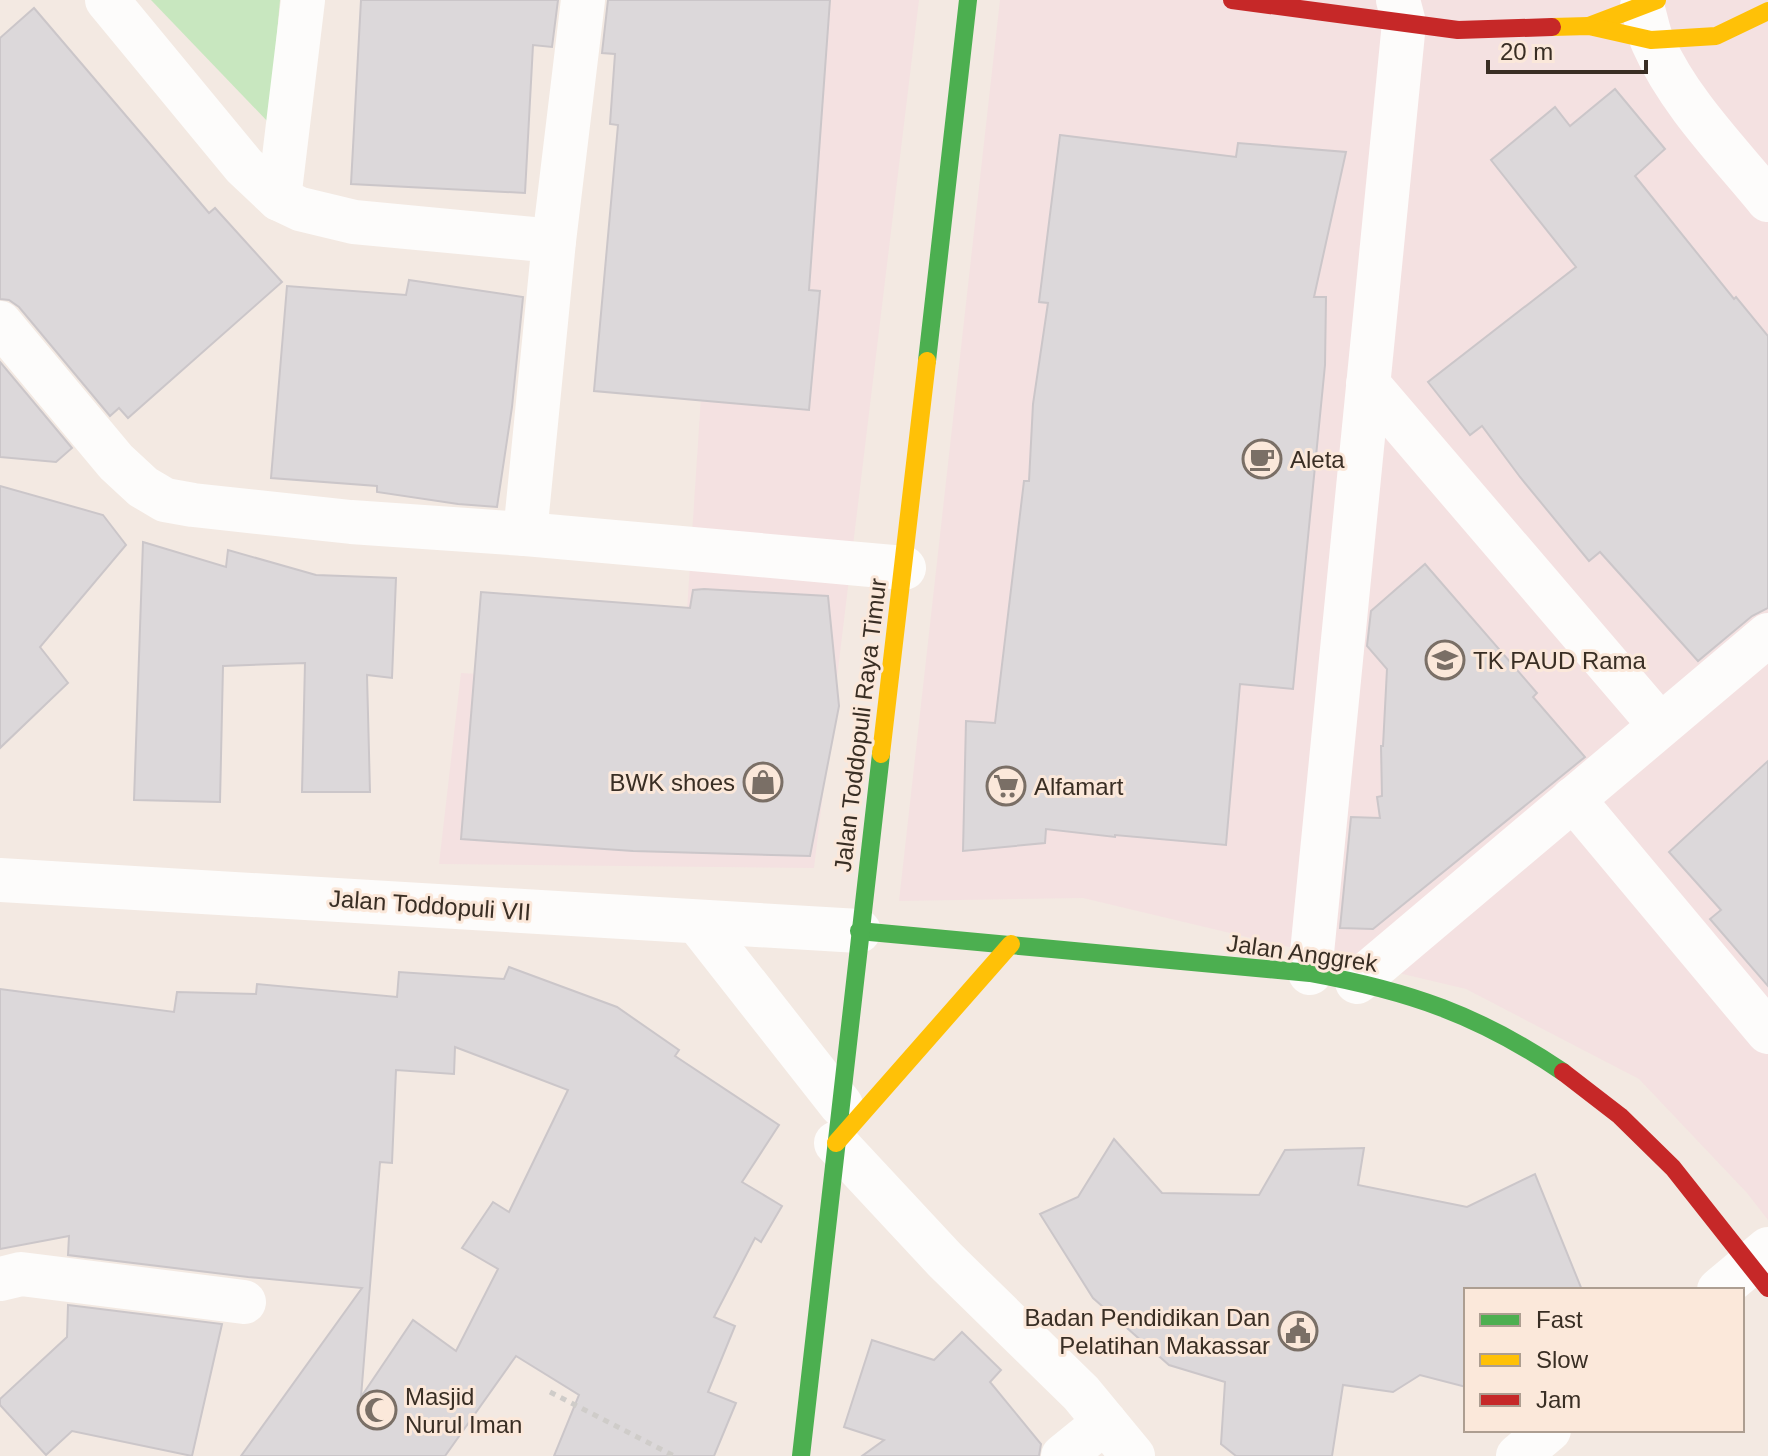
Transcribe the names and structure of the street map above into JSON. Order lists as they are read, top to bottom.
{
  "streets": {
    "street": ["Jalan Toddopuli Raya Timur", "Jalan Toddopuli VII", "Jalan Anggrek"]
  },
  "crossings": [
    ["Jalan Toddopuli Raya Timur", "Jalan Toddopuli VII"],
    ["Jalan Toddopuli Raya Timur", "Jalan Anggrek"],
    ["Jalan Toddopuli VII", "Jalan Anggrek"]
  ],
  "places": {
    "cafe": ["Aleta"],
    "school or university": ["TK PAUD Rama"],
    "shop": ["BWK shoes"],
    "supermarket": ["Alfamart"],
    "public building": ["Badan Pendidikan Dan Pelatihan Makassar"],
    "mosque": ["Masjid Nurul Iman"]
  },
  "legend": ["Fast", "Slow", "Jam"],
  "scale_bar": "20 m"
}
